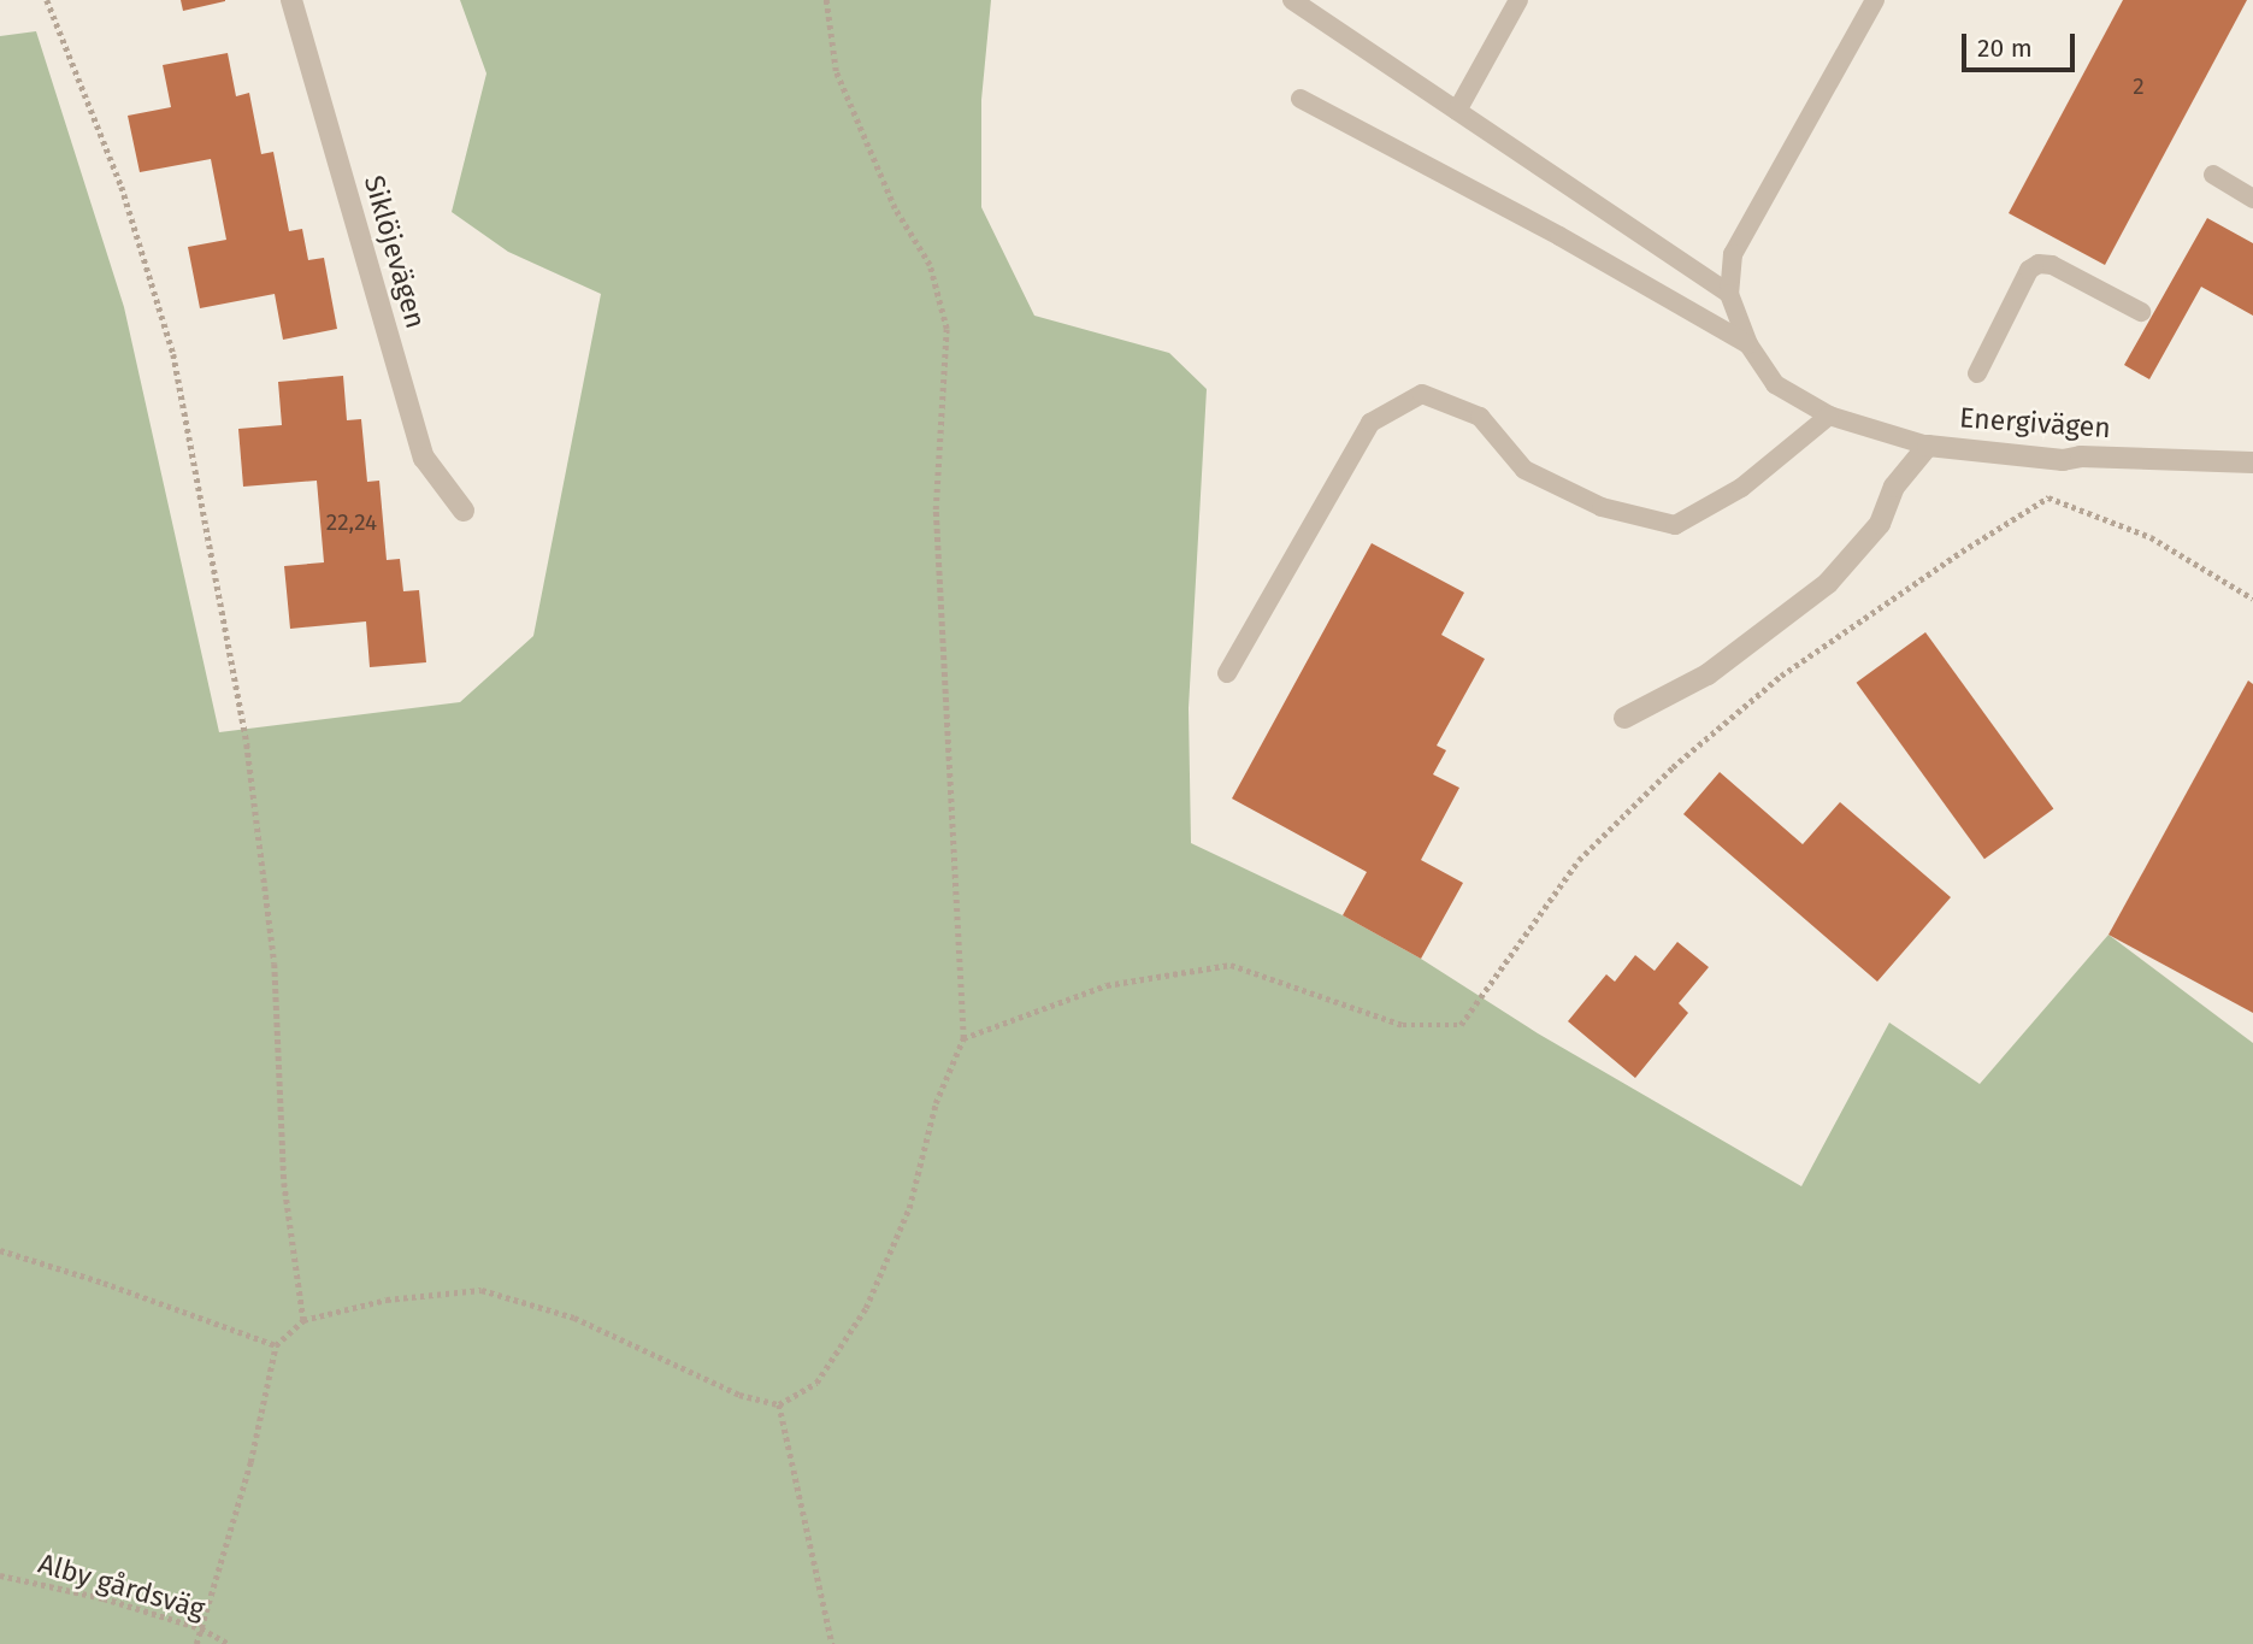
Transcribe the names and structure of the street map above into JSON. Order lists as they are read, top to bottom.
{
  "streets": {
    "street": ["Siklöjevägen", "Energivägen"],
    "path": ["Alby gårdsväg"]
  },
  "house_numbers": ["2", "22,24"],
  "scale_bar": "20 m"
}
